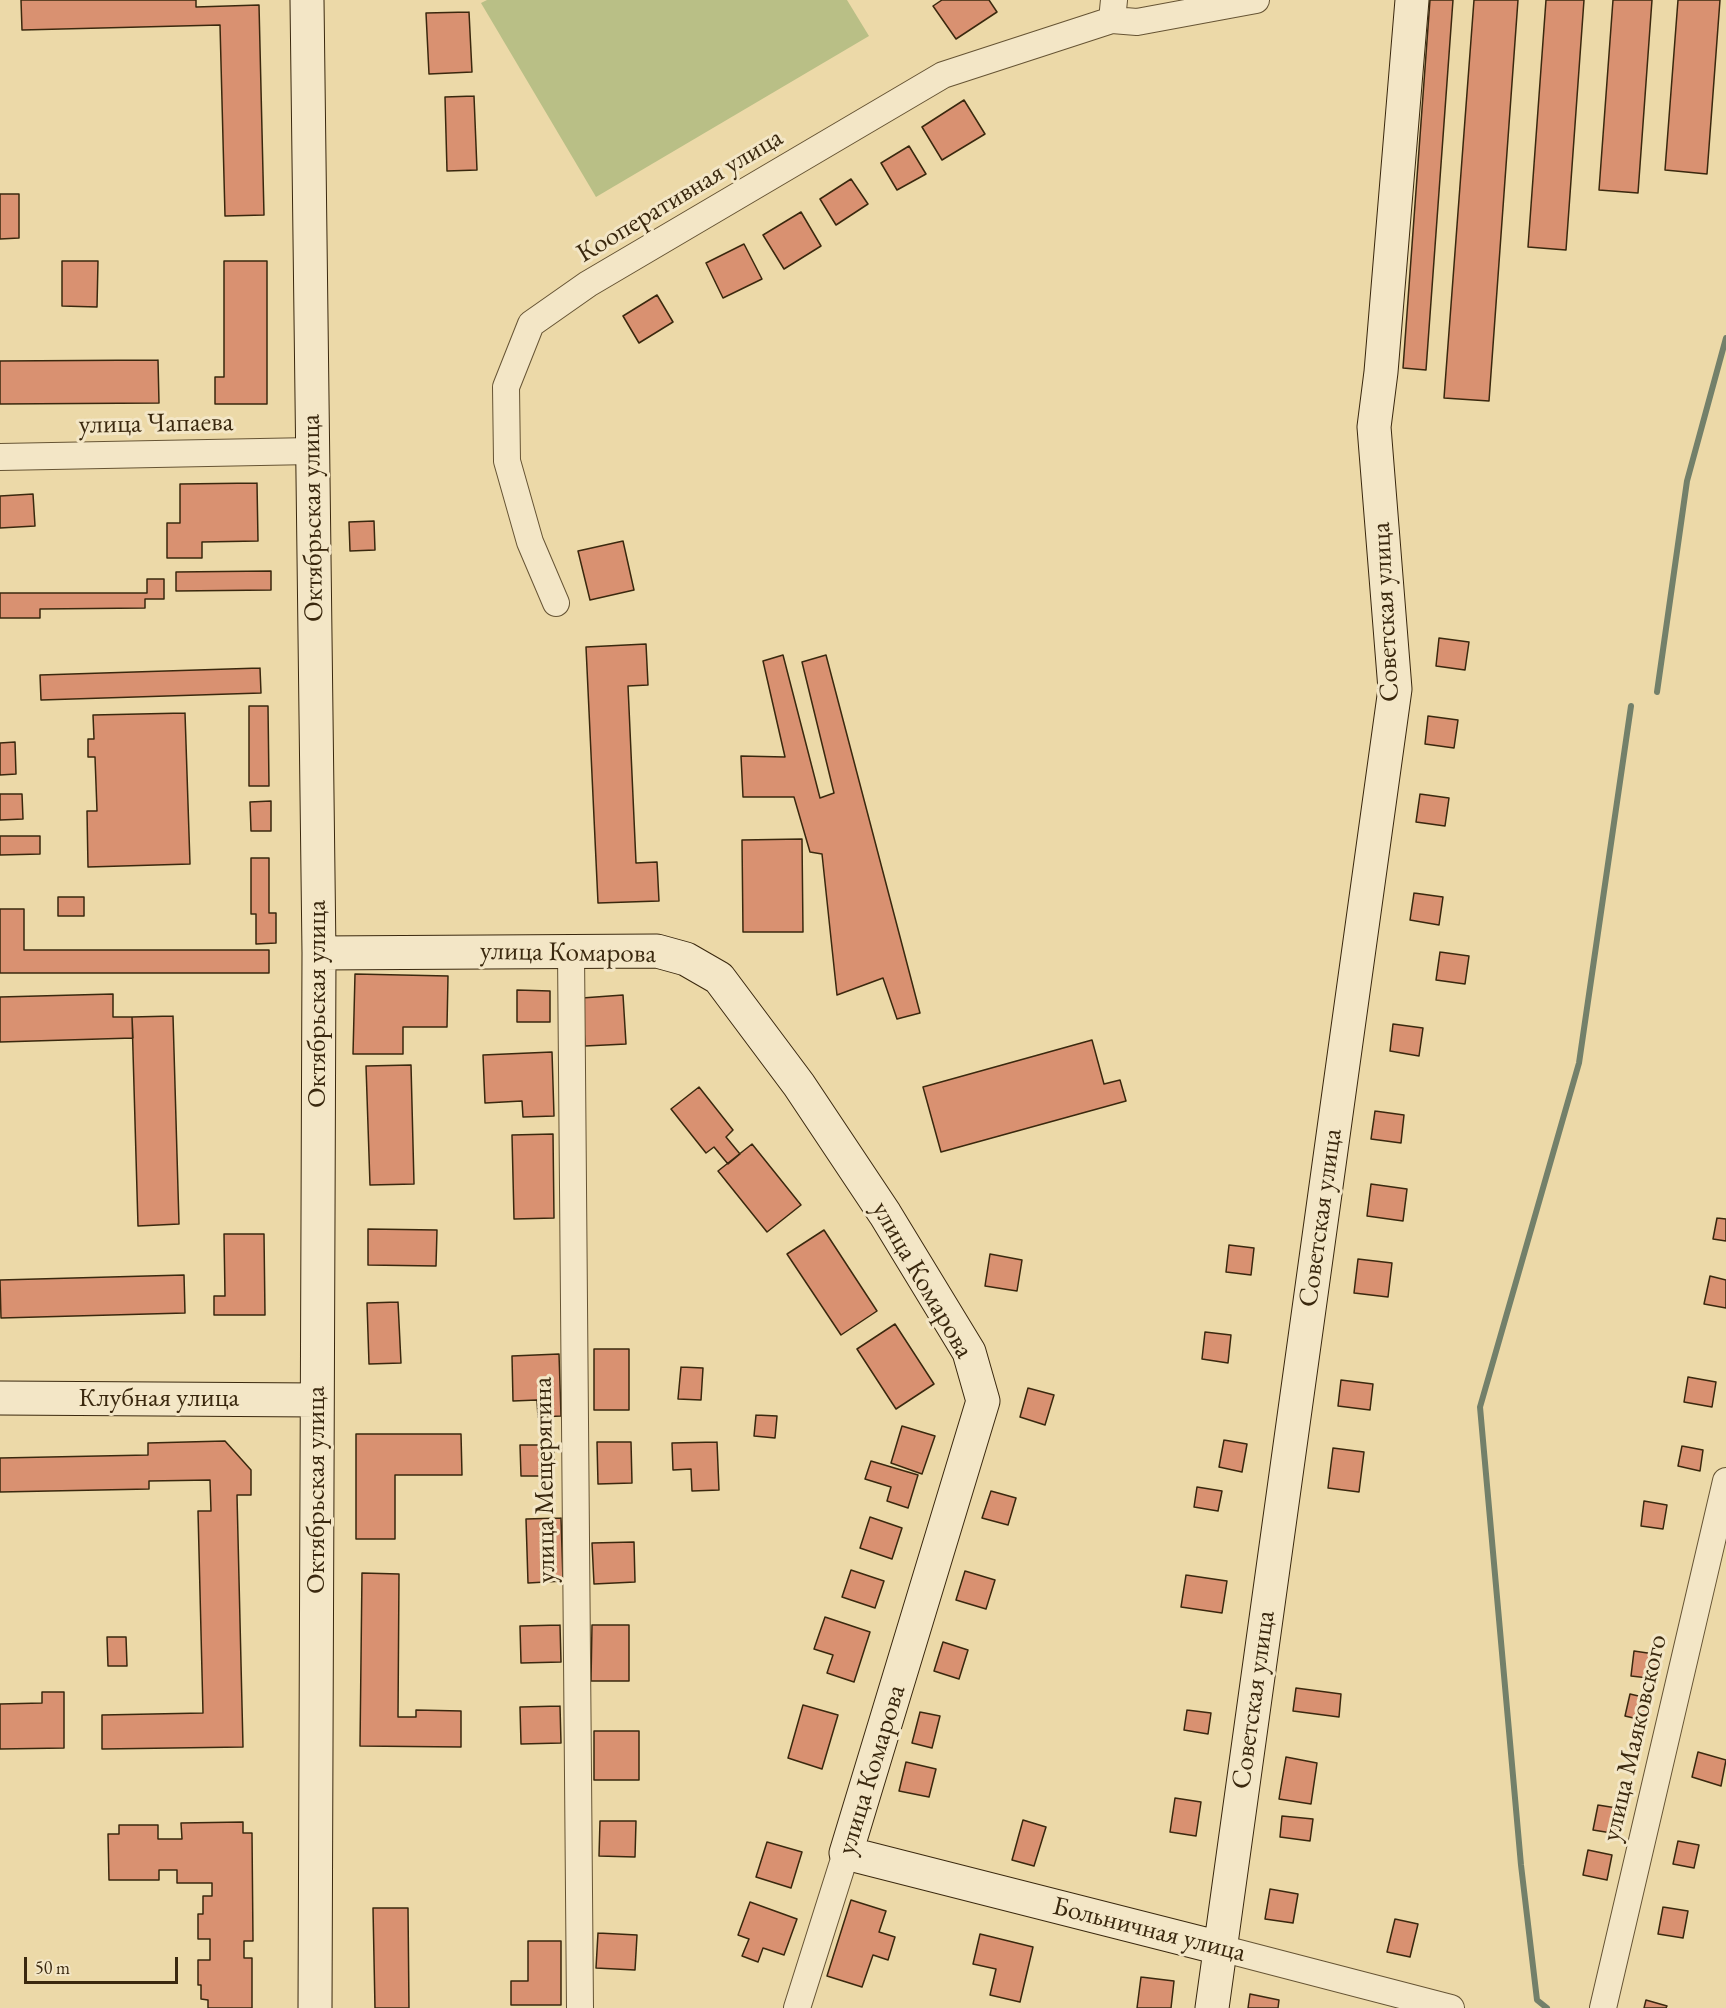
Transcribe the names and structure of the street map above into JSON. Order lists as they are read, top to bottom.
{
  "streets": {
    "main road": [
      "Октябрьская улица",
      "Советская улица",
      "улица Комарова",
      "Клубная улица",
      "Больничная улица"
    ],
    "street": [
      "Кооперативная улица",
      "улица Чапаева",
      "улица Мещерягина",
      "улица Маяковского"
    ]
  },
  "crossings": [
    ["улица Чапаева", "Октябрьская улица"],
    ["Октябрьская улица", "улица Комарова"],
    ["Октябрьская улица", "Клубная улица"],
    ["Советская улица", "Больничная улица"],
    ["улица Комарова", "улица Мещерягина"],
    ["улица Комарова", "Больничная улица"]
  ],
  "scale_bar": "50 m"
}
